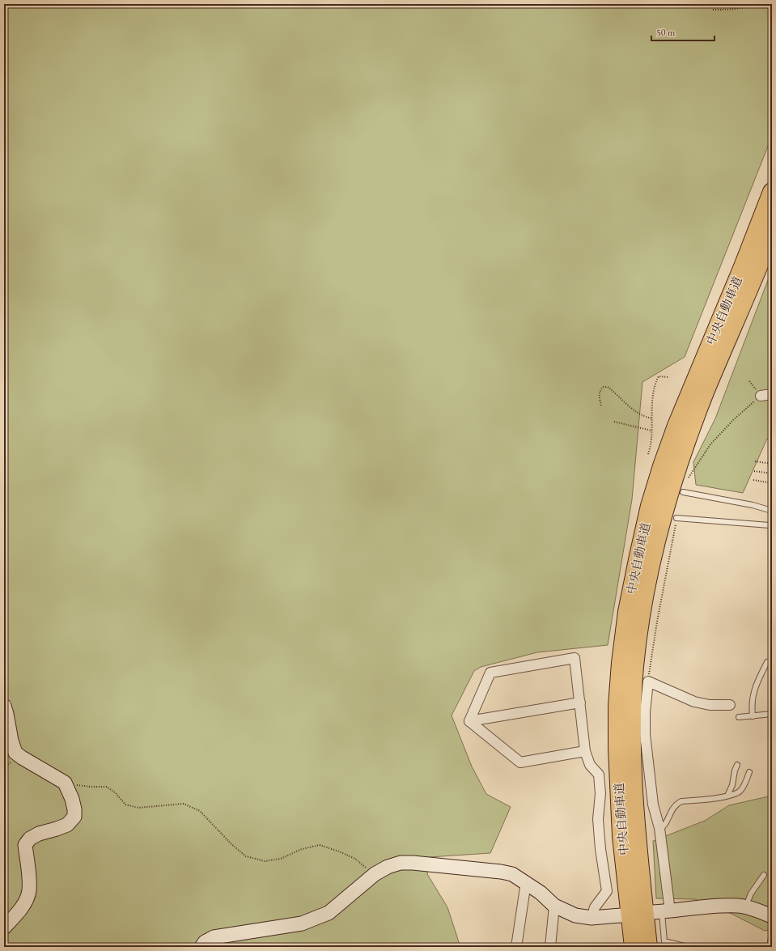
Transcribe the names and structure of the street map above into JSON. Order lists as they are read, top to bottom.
{
  "streets": {
    "highway": ["中央自動車道"]
  },
  "scale_bar": "50 m"
}
